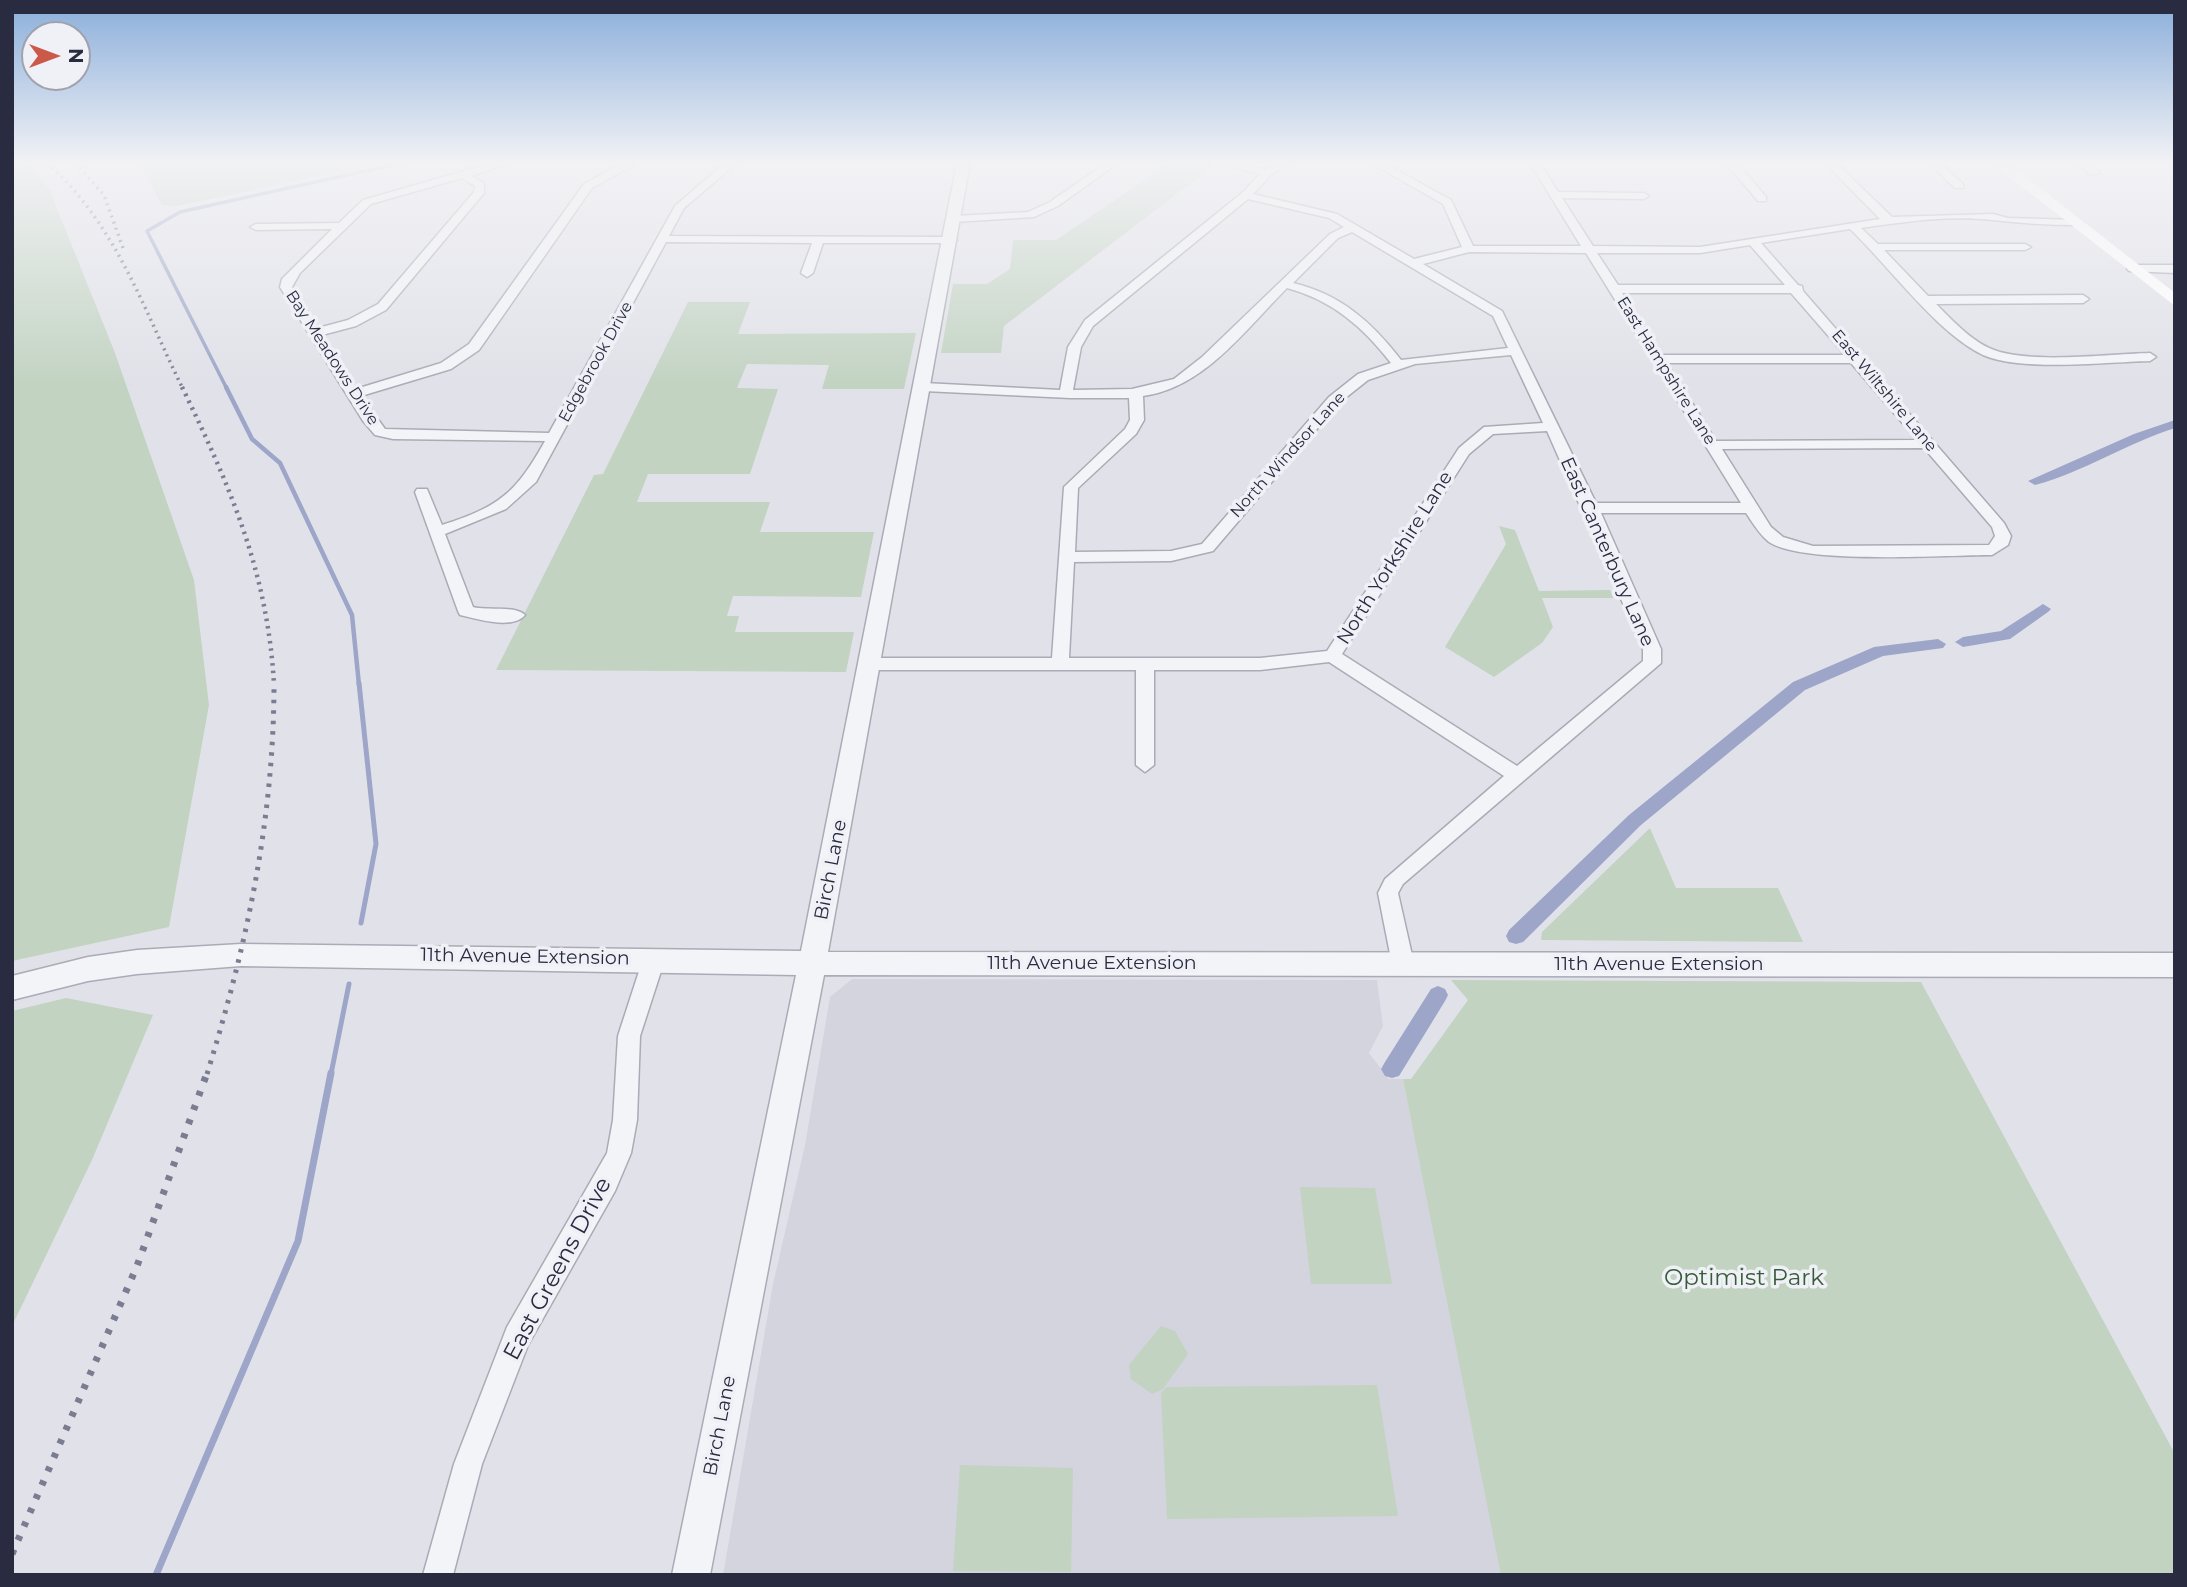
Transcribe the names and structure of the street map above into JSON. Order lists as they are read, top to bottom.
{
  "streets": {
    "street": [
      "Bay Meadows Drive",
      "Edgebrook Drive",
      "East Hampshire Lane",
      "East Wiltshire Lane",
      "North Windsor Lane",
      "East Canterbury Lane",
      "North Yorkshire Lane",
      "Birch Lane",
      "11th Avenue Extension",
      "East Greens Drive"
    ]
  },
  "crossings": [
    ["Bay Meadows Drive", "Edgebrook Drive"],
    ["East Hampshire Lane", "East Wiltshire Lane"],
    ["North Windsor Lane", "East Canterbury Lane"],
    ["East Canterbury Lane", "North Yorkshire Lane"],
    ["East Canterbury Lane", "11th Avenue Extension"],
    ["North Yorkshire Lane", "Birch Lane"],
    ["Birch Lane", "11th Avenue Extension"],
    ["11th Avenue Extension", "East Greens Drive"]
  ],
  "parks": ["Optimist Park"],
  "north": "right"
}
